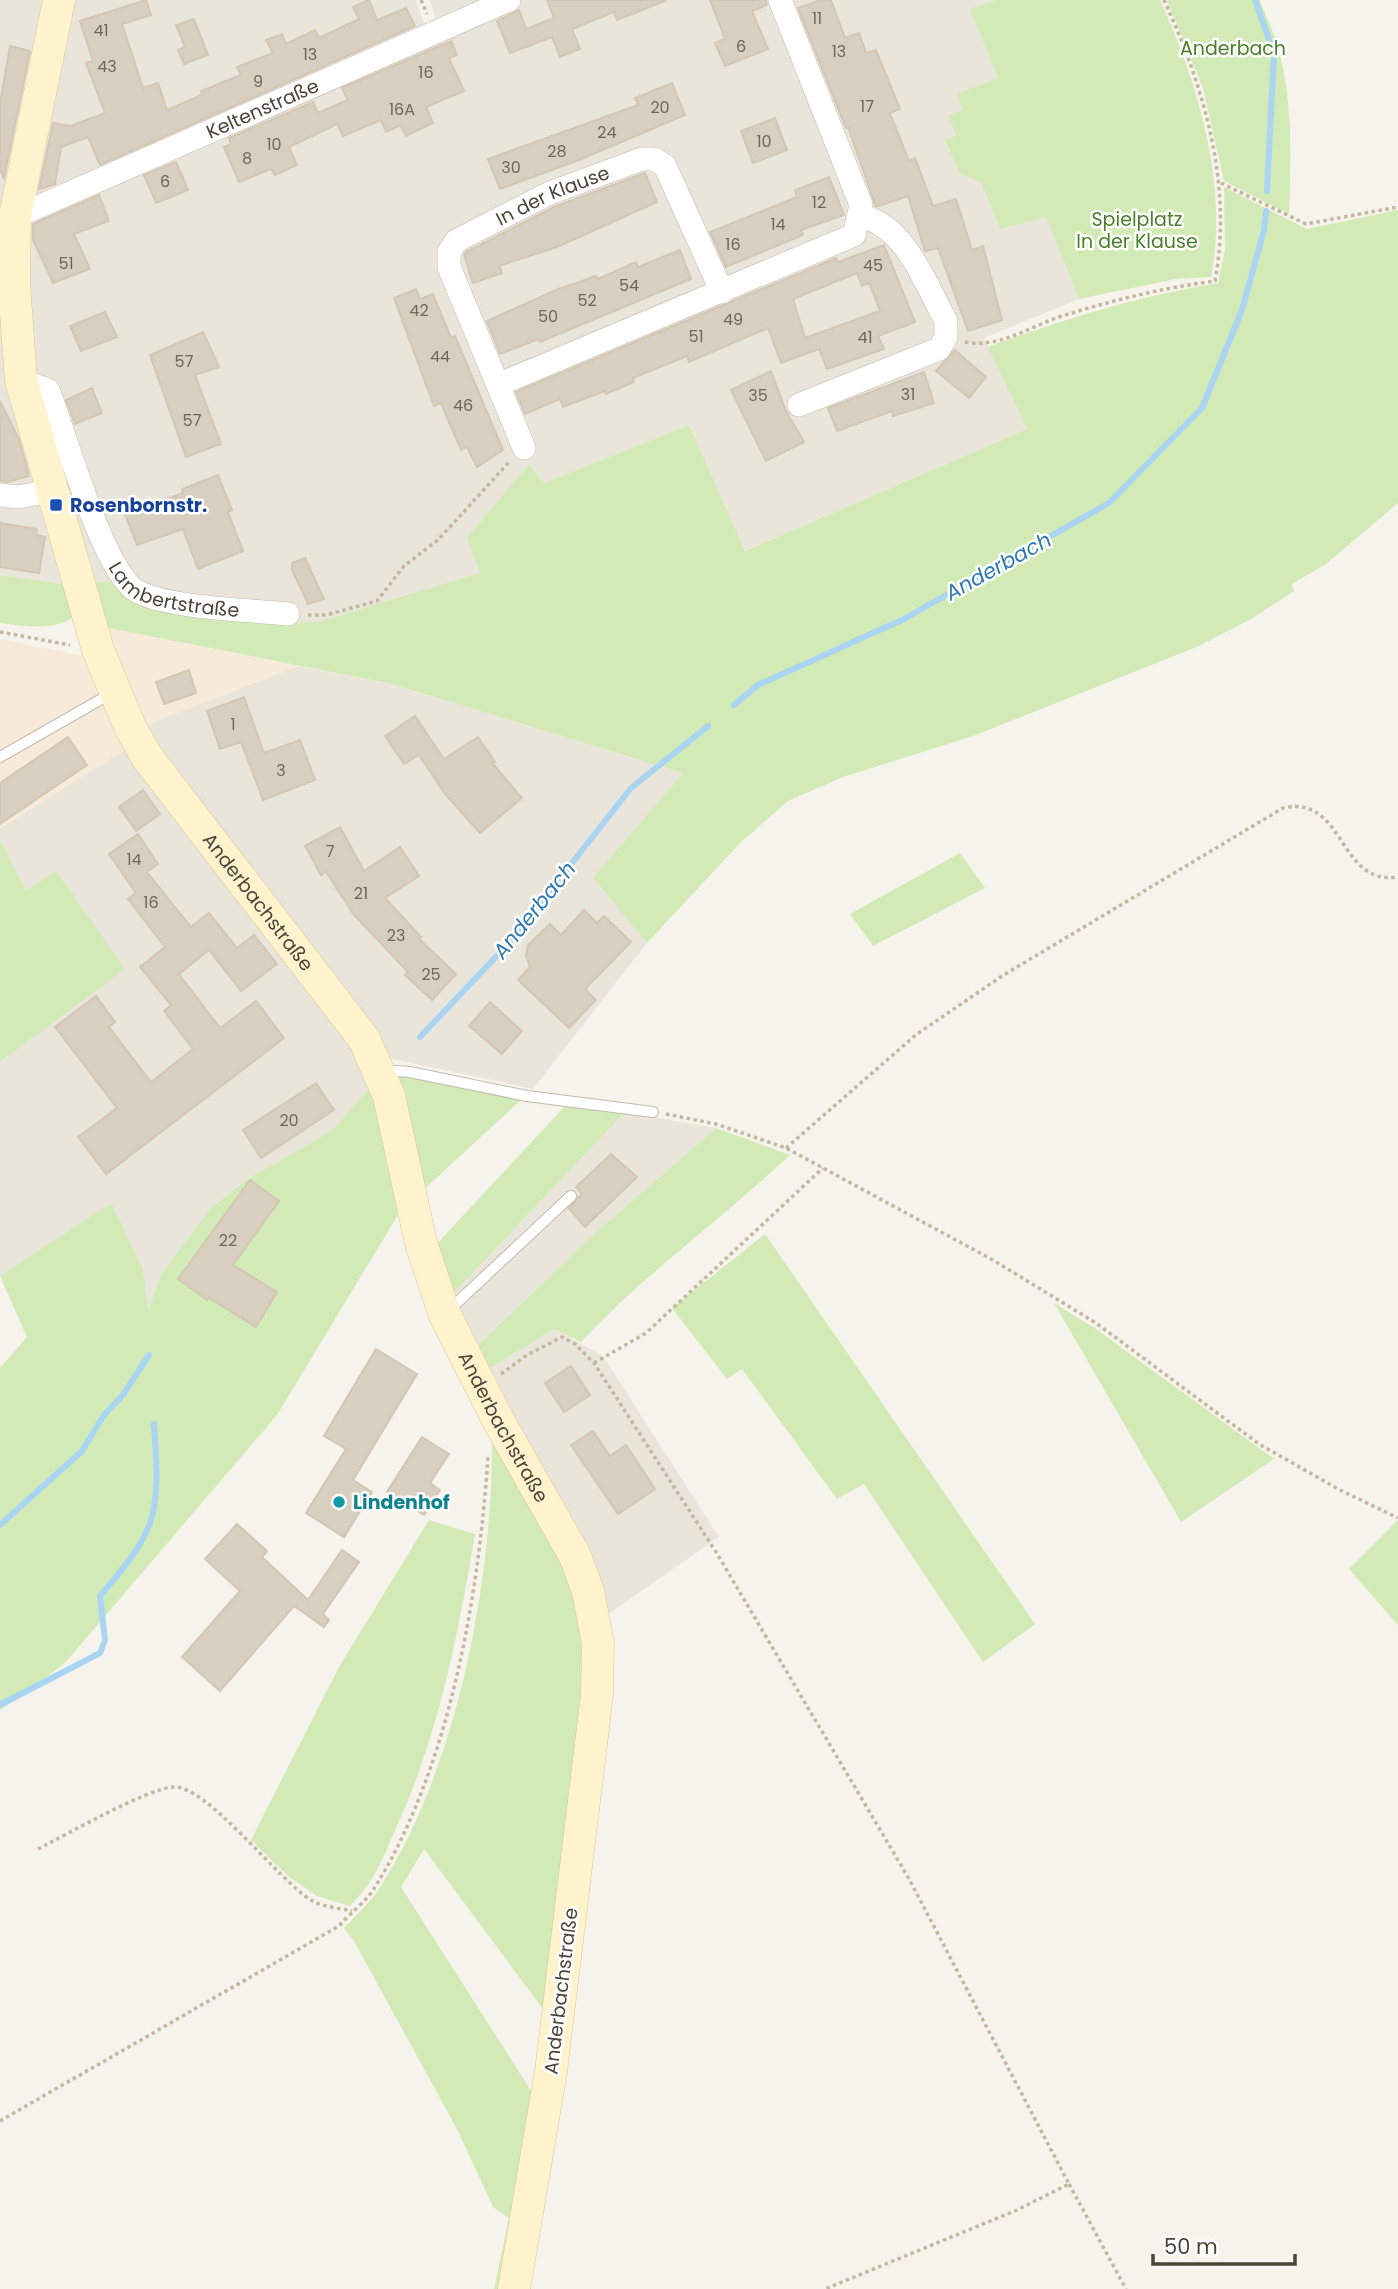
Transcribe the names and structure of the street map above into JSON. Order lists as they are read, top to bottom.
{
  "streets": {
    "main road": ["Anderbachstraße"],
    "street": ["Keltenstraße", "In der Klause", "Lambertstraße"]
  },
  "water": ["Anderbach"],
  "parks": ["Anderbach", "Spielplatz In der Klause"],
  "places": {
    "transit": ["Rosenbornstr."],
    "other": ["Lindenhof"]
  },
  "house_numbers": [
    "11",
    "41",
    "6",
    "13",
    "13",
    "43",
    "16",
    "9",
    "17",
    "20",
    "16A",
    "24",
    "10",
    "10",
    "28",
    "8",
    "30",
    "6",
    "12",
    "14",
    "16",
    "51",
    "45",
    "54",
    "52",
    "42",
    "50",
    "49",
    "51",
    "41",
    "44",
    "57",
    "31",
    "35",
    "46",
    "57",
    "1",
    "3",
    "7",
    "14",
    "21",
    "16",
    "23",
    "25",
    "20",
    "22"
  ],
  "scale_bar": "50 m"
}
